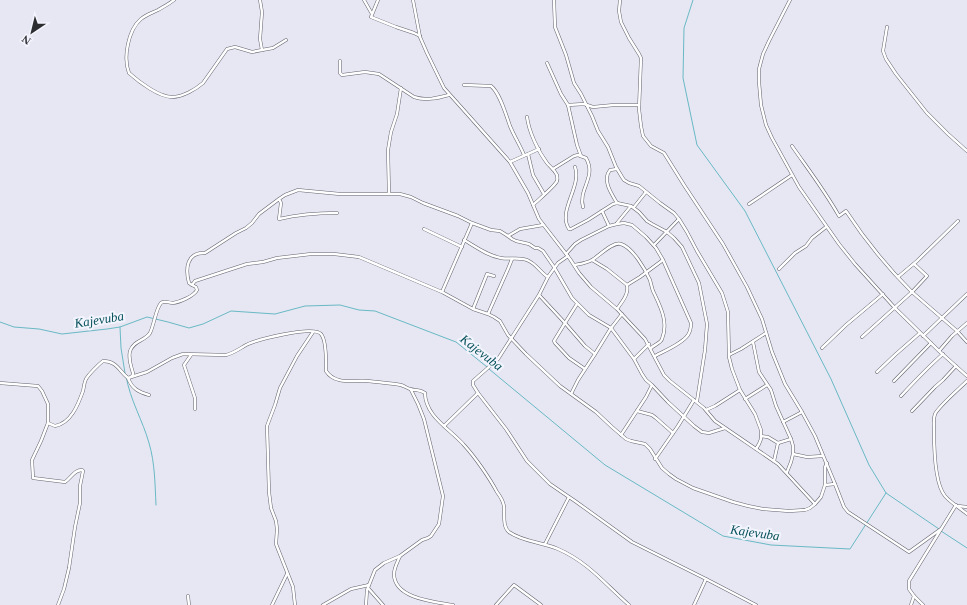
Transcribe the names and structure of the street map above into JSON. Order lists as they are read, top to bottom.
{
  "water": ["Kajevuba"],
  "north": "bottom left"
}
